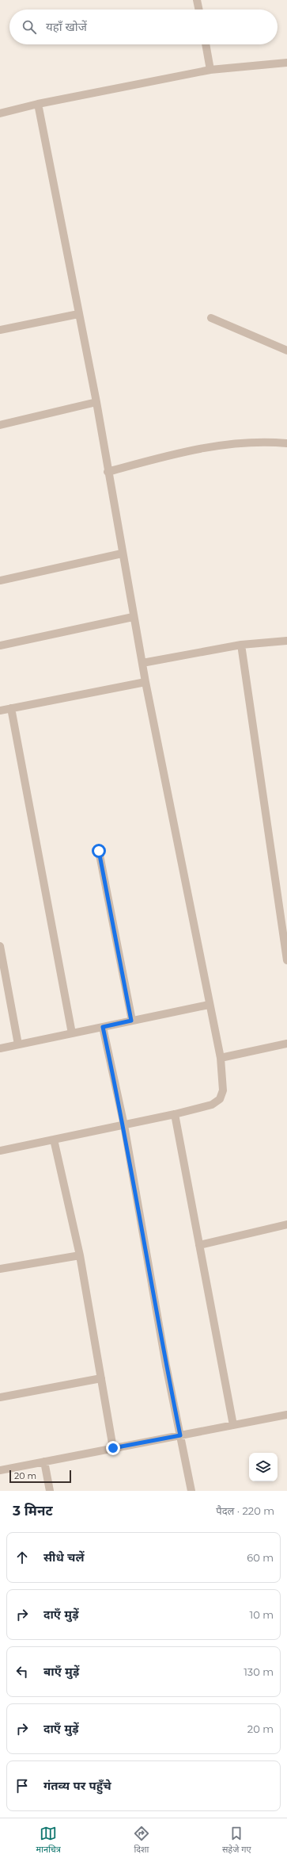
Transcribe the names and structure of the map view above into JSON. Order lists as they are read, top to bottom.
{
  "scale_bar": "20 m",
  "page": {
    "search": "यहाँ खोजें",
    "scale": "20 m",
    "heading": ["3 मिनट", "पैदल · 220 m"],
    "list": [
      ["सीधे चलें", "60 m"],
      ["दाएँ मुड़ें", "10 m"],
      ["बाएँ मुड़ें", "130 m"],
      ["दाएँ मुड़ें", "20 m"],
      "गंतव्य पर पहुँचे"
    ],
    "nav": ["मानचित्र", "दिशा", "सहेजे गए"]
  }
}
